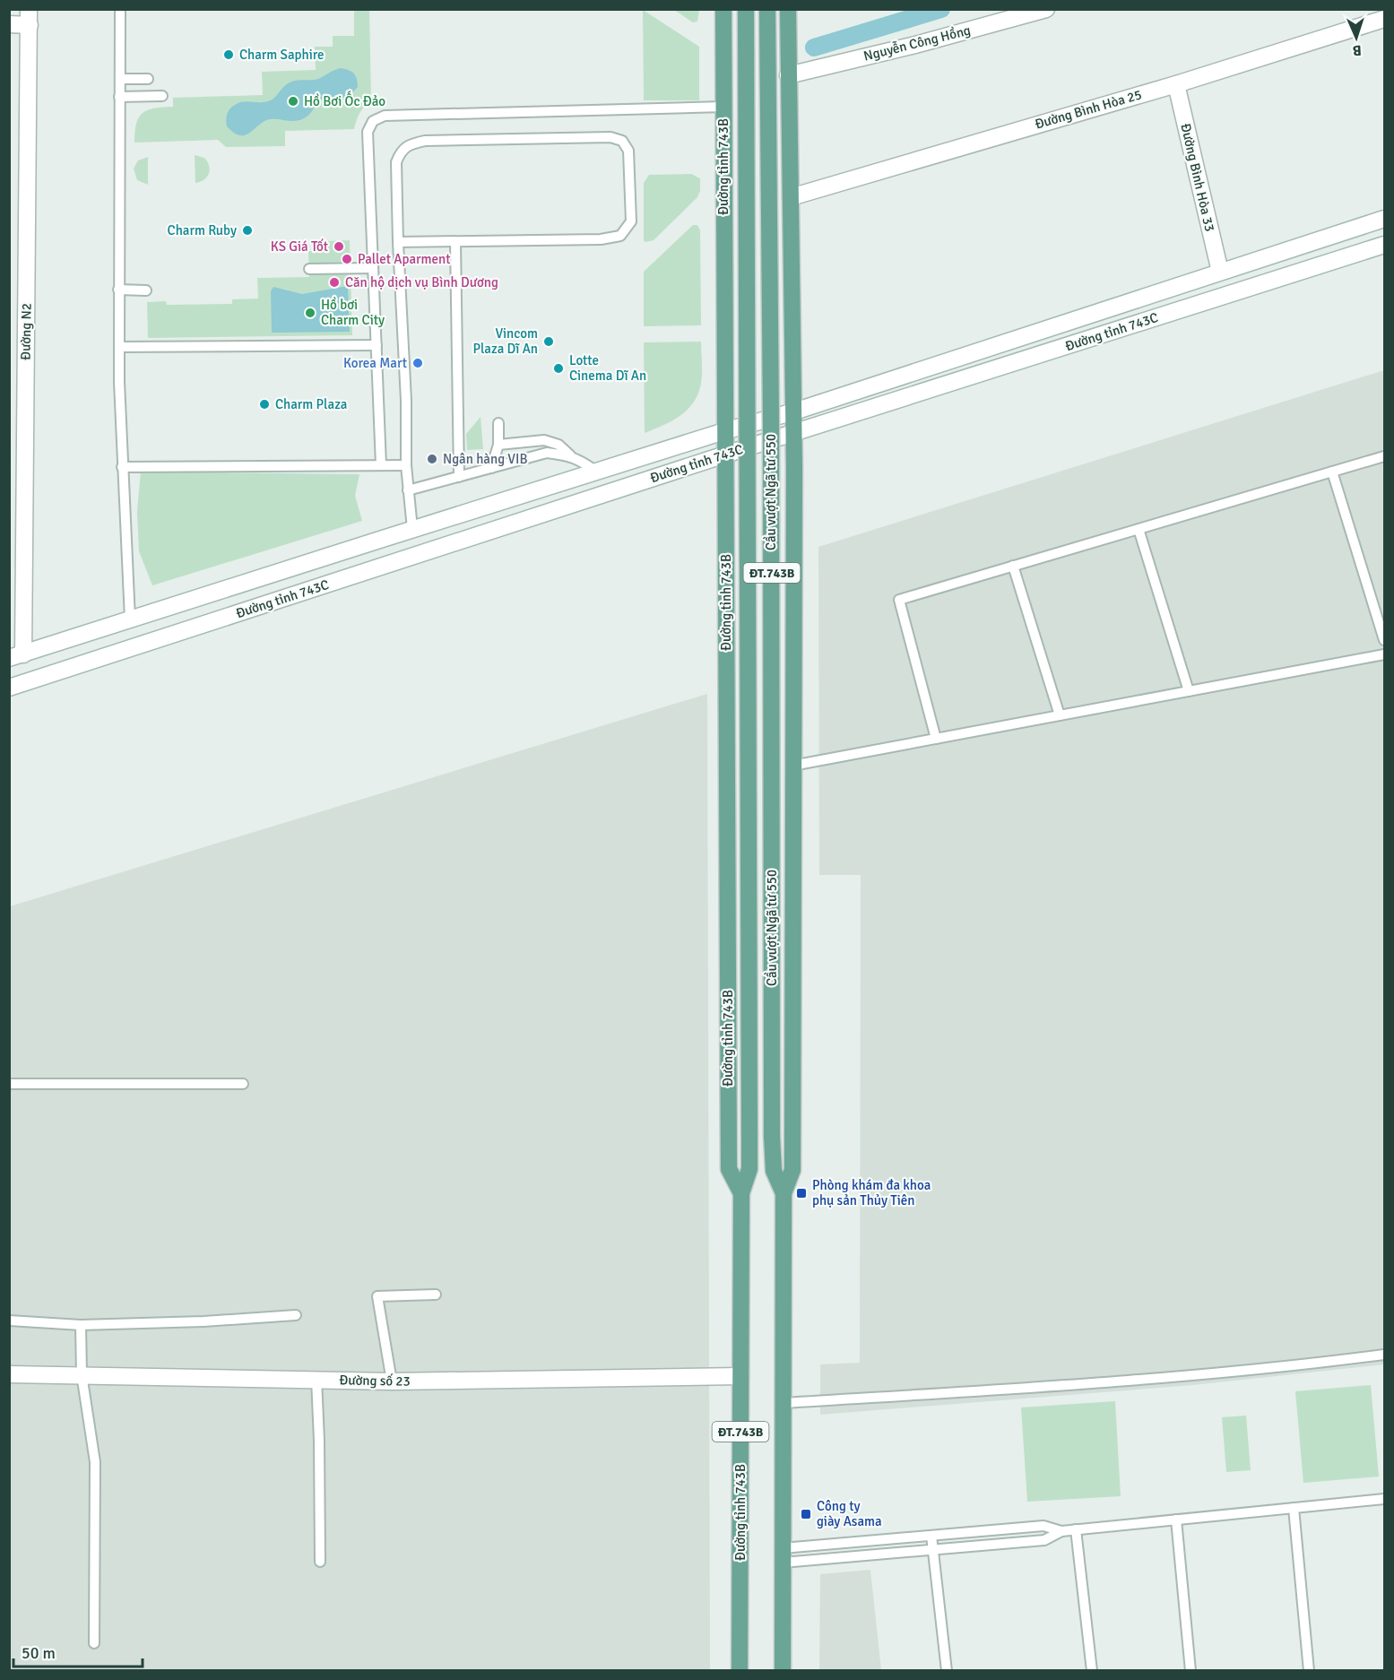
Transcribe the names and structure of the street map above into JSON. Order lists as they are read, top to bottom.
{
  "streets": {
    "main road": [
      "Nguyễn Công Hồng",
      "Đường Bình Hòa 25",
      "Đường tỉnh 743B",
      "Đường Bình Hòa 33",
      "Đường N2",
      "Đường tỉnh 743C",
      "Cầu vượt Ngã tư 550",
      "ĐT.743B",
      "Đường số 23"
    ]
  },
  "crossings": [
    ["Nguyễn Công Hồng", "ĐT.743B"],
    ["Đường Bình Hòa 25", "Đường Bình Hòa 33"],
    ["Đường Bình Hòa 25", "ĐT.743B"],
    ["Đường tỉnh 743B", "Đường tỉnh 743C"],
    ["Đường tỉnh 743B", "Cầu vượt Ngã tư 550"],
    ["Đường tỉnh 743B", "Đường số 23"],
    ["Đường Bình Hòa 33", "Đường tỉnh 743C"],
    ["Đường N2", "Đường tỉnh 743C"],
    ["Đường tỉnh 743C", "ĐT.743B"],
    ["Cầu vượt Ngã tư 550", "ĐT.743B"]
  ],
  "places": {
    "other": [
      "Charm Saphire",
      "Hồ Bơi Ốc Đảo",
      "Charm Ruby",
      "KS Giá Tốt",
      "Pallet Aparment",
      "Căn hộ dịch vụ Bình Dương",
      "Hồ bơi Charm City",
      "Vincom Plaza Dĩ An",
      "Korea Mart",
      "Lotte Cinema Dĩ An",
      "Charm Plaza",
      "Ngân hàng VIB"
    ],
    "transit": ["Phòng khám đa khoa phụ sản Thủy Tiên", "Công ty giày Asama"]
  },
  "scale_bar": "50 m",
  "north": "bottom"
}
